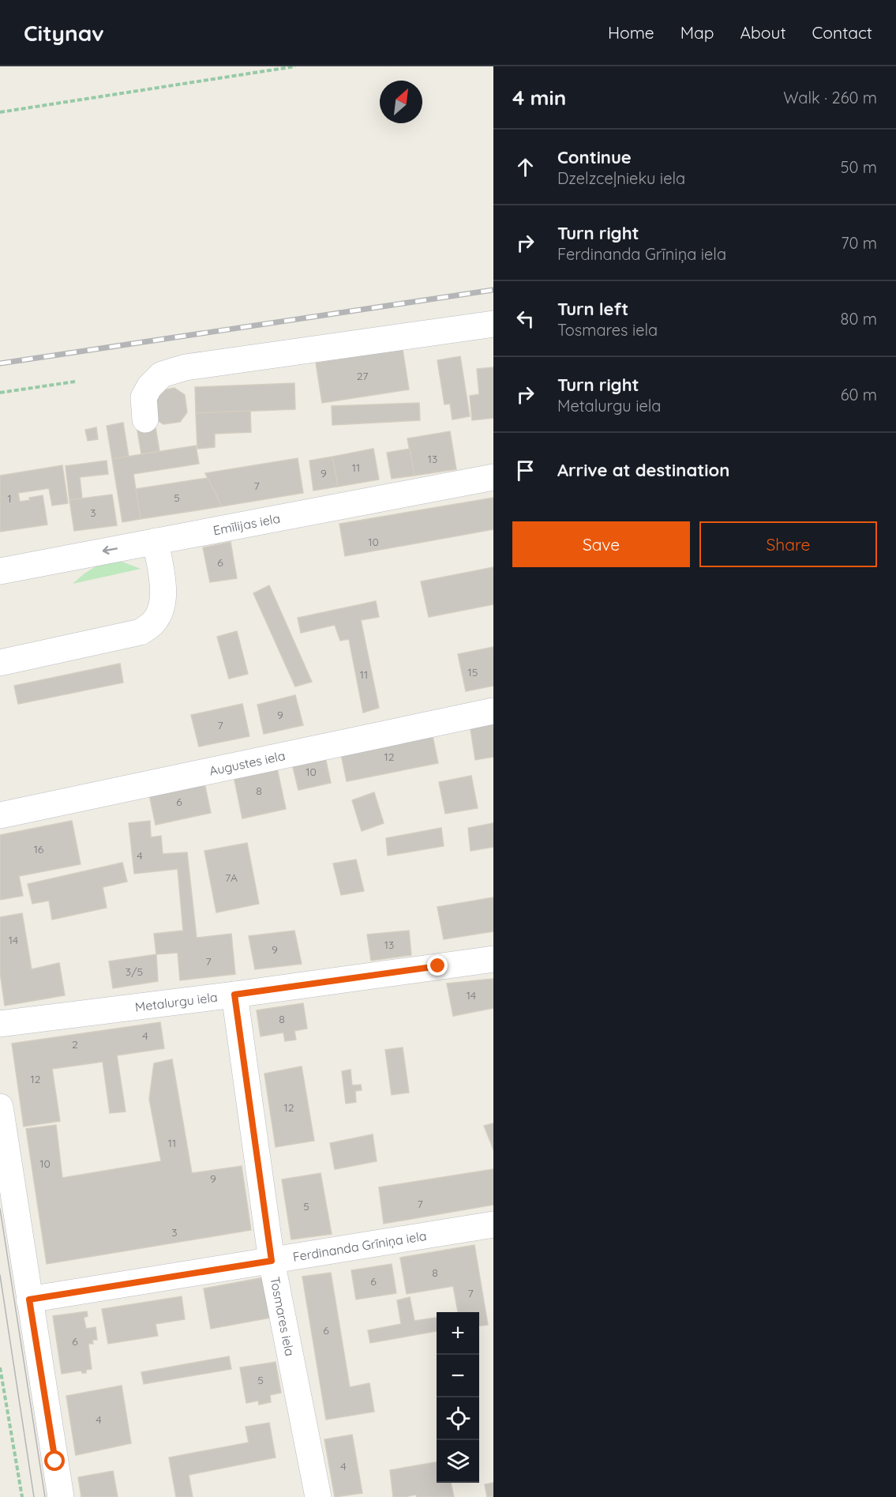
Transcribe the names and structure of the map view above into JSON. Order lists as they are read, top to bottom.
{
  "streets": {
    "street": [
      "Emīlijas iela",
      "Augustes iela",
      "Metalurgu iela",
      "Ferdinanda Grīniņa iela",
      "Tosmares iela"
    ]
  },
  "crossings": [
    ["Metalurgu iela", "Tosmares iela"],
    ["Ferdinanda Grīniņa iela", "Tosmares iela"]
  ],
  "house_numbers": [
    "27",
    "13",
    "11",
    "9",
    "7",
    "5",
    "1",
    "3",
    "10",
    "6",
    "15",
    "11",
    "9",
    "7",
    "12",
    "10",
    "8",
    "6",
    "16",
    "4",
    "7A",
    "14",
    "13",
    "9",
    "7",
    "3/5",
    "14",
    "8",
    "4",
    "2",
    "12",
    "12",
    "11",
    "10",
    "9",
    "7",
    "5",
    "3",
    "8",
    "6",
    "7",
    "6",
    "6",
    "5",
    "4",
    "4"
  ],
  "north": "top right",
  "page": {
    "header": "Citynav",
    "nav": [
      "Home",
      "Map",
      "About",
      "Contact"
    ],
    "heading": ["4 min", "Walk · 260 m"],
    "list": [
      ["Continue", "Dzelzceļnieku iela", "50 m"],
      ["Turn right", "Ferdinanda Grīniņa iela", "70 m"],
      ["Turn left", "Tosmares iela", "80 m"],
      ["Turn right", "Metalurgu iela", "60 m"],
      "Arrive at destination"
    ],
    "buttons": ["Save", "Share"],
    "map_buttons": ["+", "−"]
  }
}
